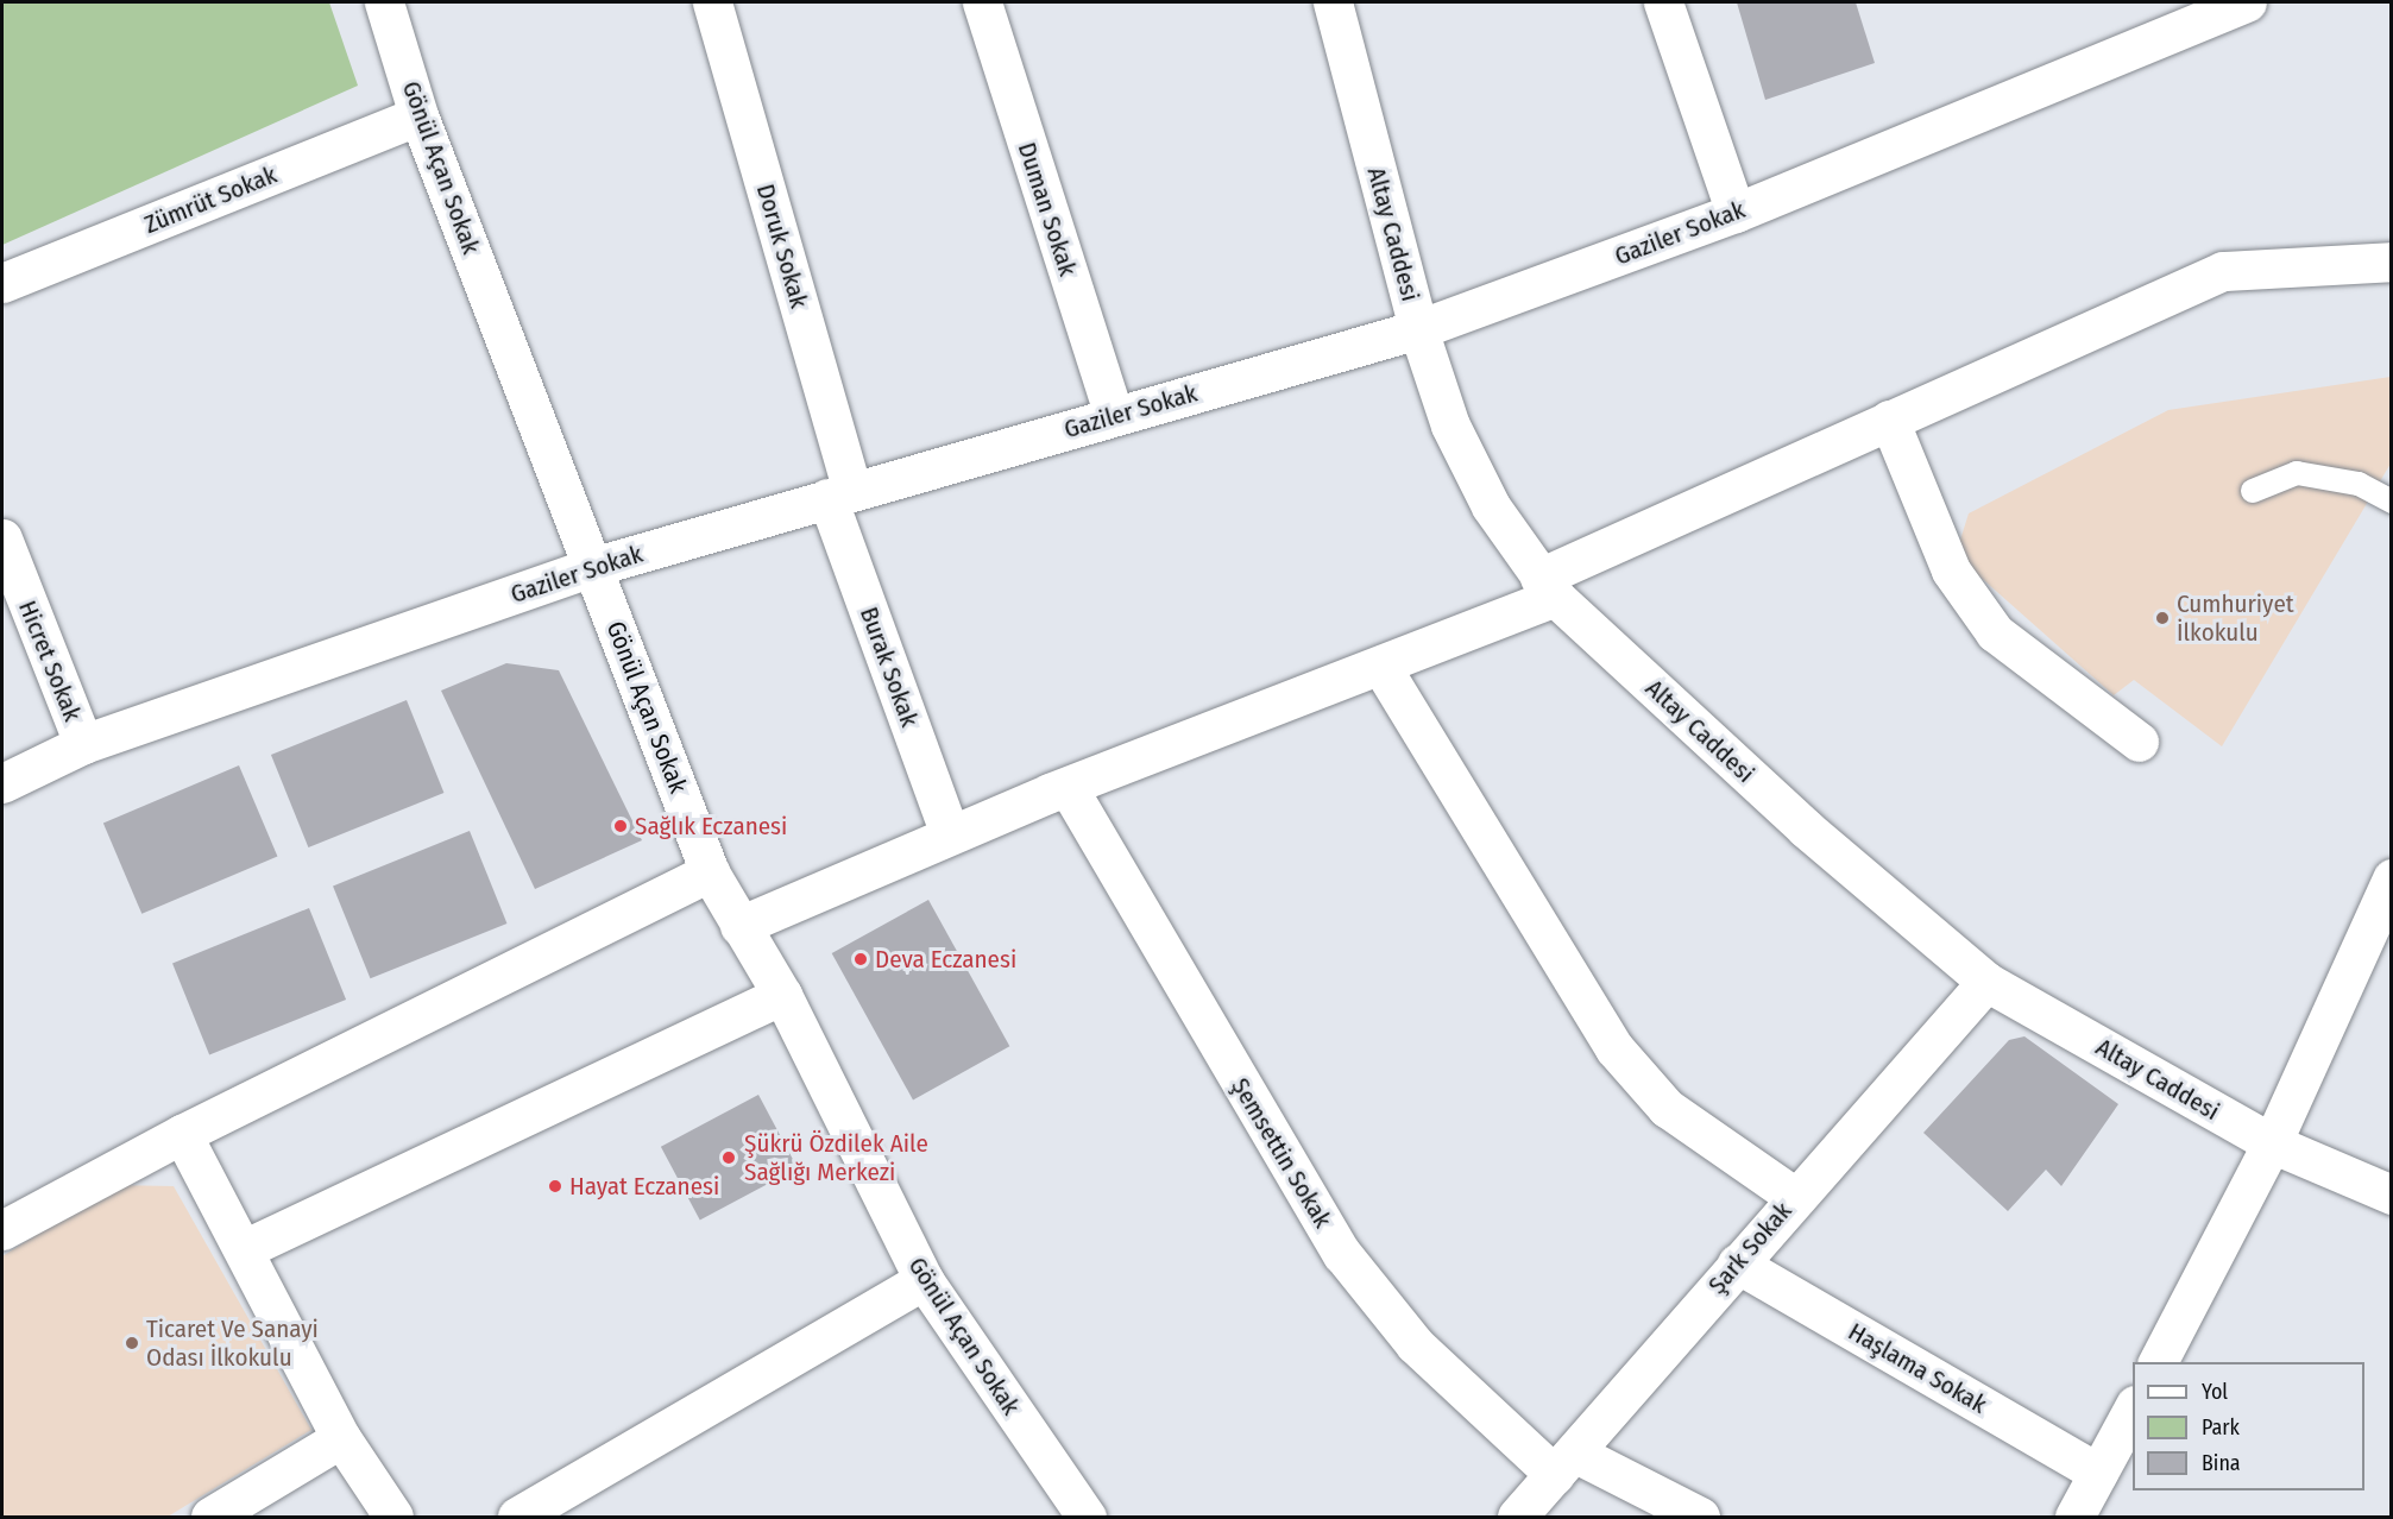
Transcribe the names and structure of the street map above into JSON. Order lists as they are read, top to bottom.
{
  "streets": {
    "street": [
      "Gönül Açan Sokak",
      "Zümrüt Sokak",
      "Duman Sokak",
      "Gaziler Sokak",
      "Altay Caddesi",
      "Doruk Sokak",
      "Hicret Sokak",
      "Burak Sokak",
      "Şemsettin Sokak",
      "Şark Sokak",
      "Haşlama Sokak"
    ]
  },
  "crossings": [
    ["Gönül Açan Sokak", "Zümrüt Sokak"],
    ["Gönül Açan Sokak", "Gaziler Sokak"],
    ["Duman Sokak", "Gaziler Sokak"],
    ["Gaziler Sokak", "Altay Caddesi"],
    ["Gaziler Sokak", "Doruk Sokak"],
    ["Gaziler Sokak", "Hicret Sokak"],
    ["Gaziler Sokak", "Burak Sokak"],
    ["Altay Caddesi", "Şark Sokak"],
    ["Doruk Sokak", "Burak Sokak"],
    ["Şemsettin Sokak", "Şark Sokak"],
    ["Şark Sokak", "Haşlama Sokak"]
  ],
  "places": [
    "Cumhuriyet İlkokulu",
    "Sağlık Eczanesi",
    "Deva Eczanesi",
    "Şükrü Özdilek Aile Sağlığı Merkezi",
    "Hayat Eczanesi",
    "Ticaret Ve Sanayi Odası İlkokulu"
  ],
  "legend": ["Yol", "Park", "Bina"]
}
